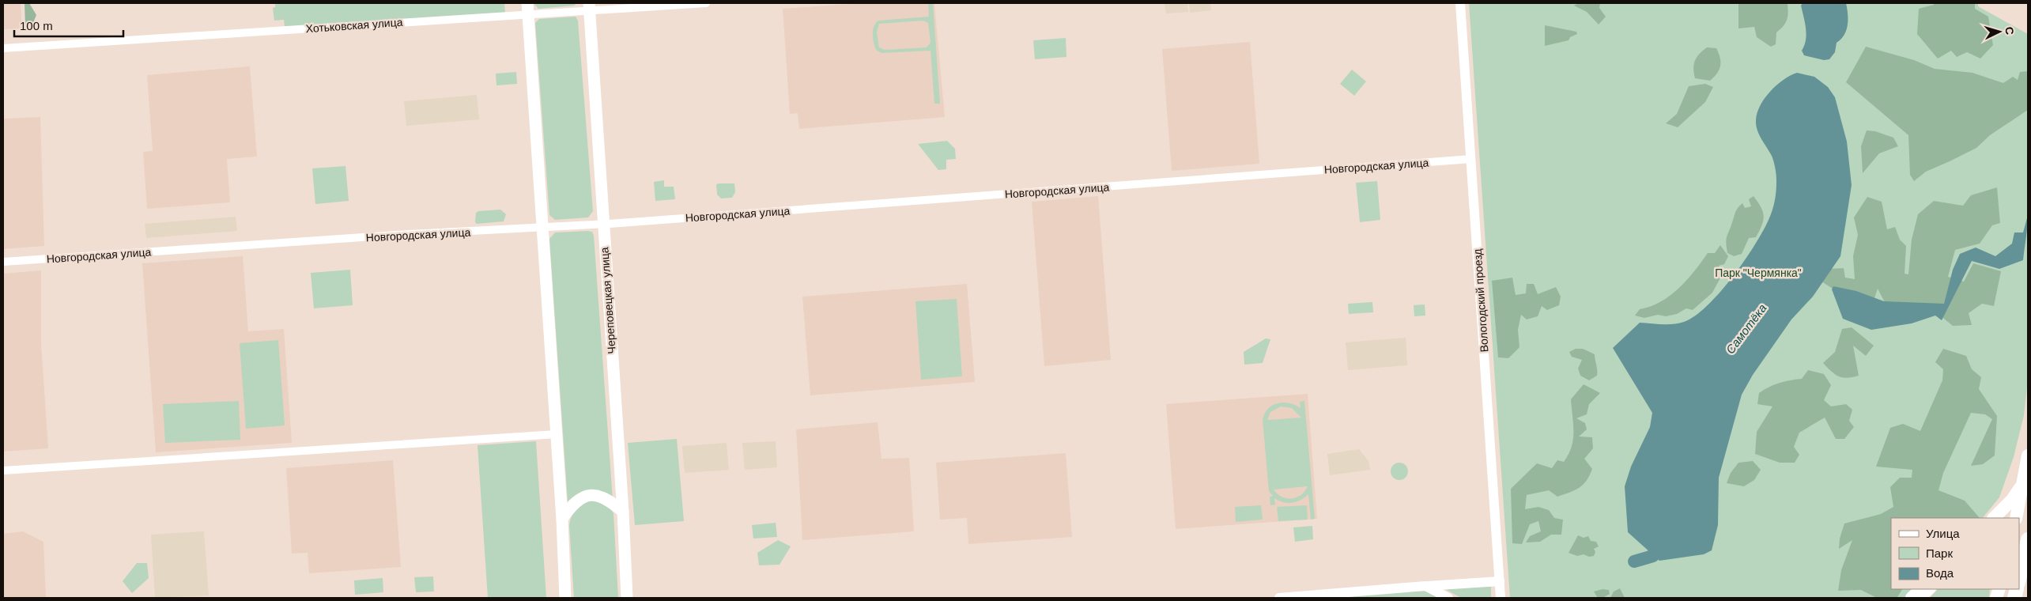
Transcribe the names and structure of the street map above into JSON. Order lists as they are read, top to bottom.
{
  "streets": {
    "main road": ["Череповецкая улица"],
    "street": ["Хотьковская улица", "Новгородская улица", "Вологодский проезд"]
  },
  "crossings": [
    ["Хотьковская улица", "Череповецкая улица"],
    ["Новгородская улица", "Череповецкая улица"],
    ["Новгородская улица", "Вологодский проезд"]
  ],
  "water": ["Самотёка"],
  "parks": ["Парк \"Чермянка\""],
  "legend": ["Улица", "Парк", "Вода"],
  "scale_bar": "100 m",
  "north": "right"
}
